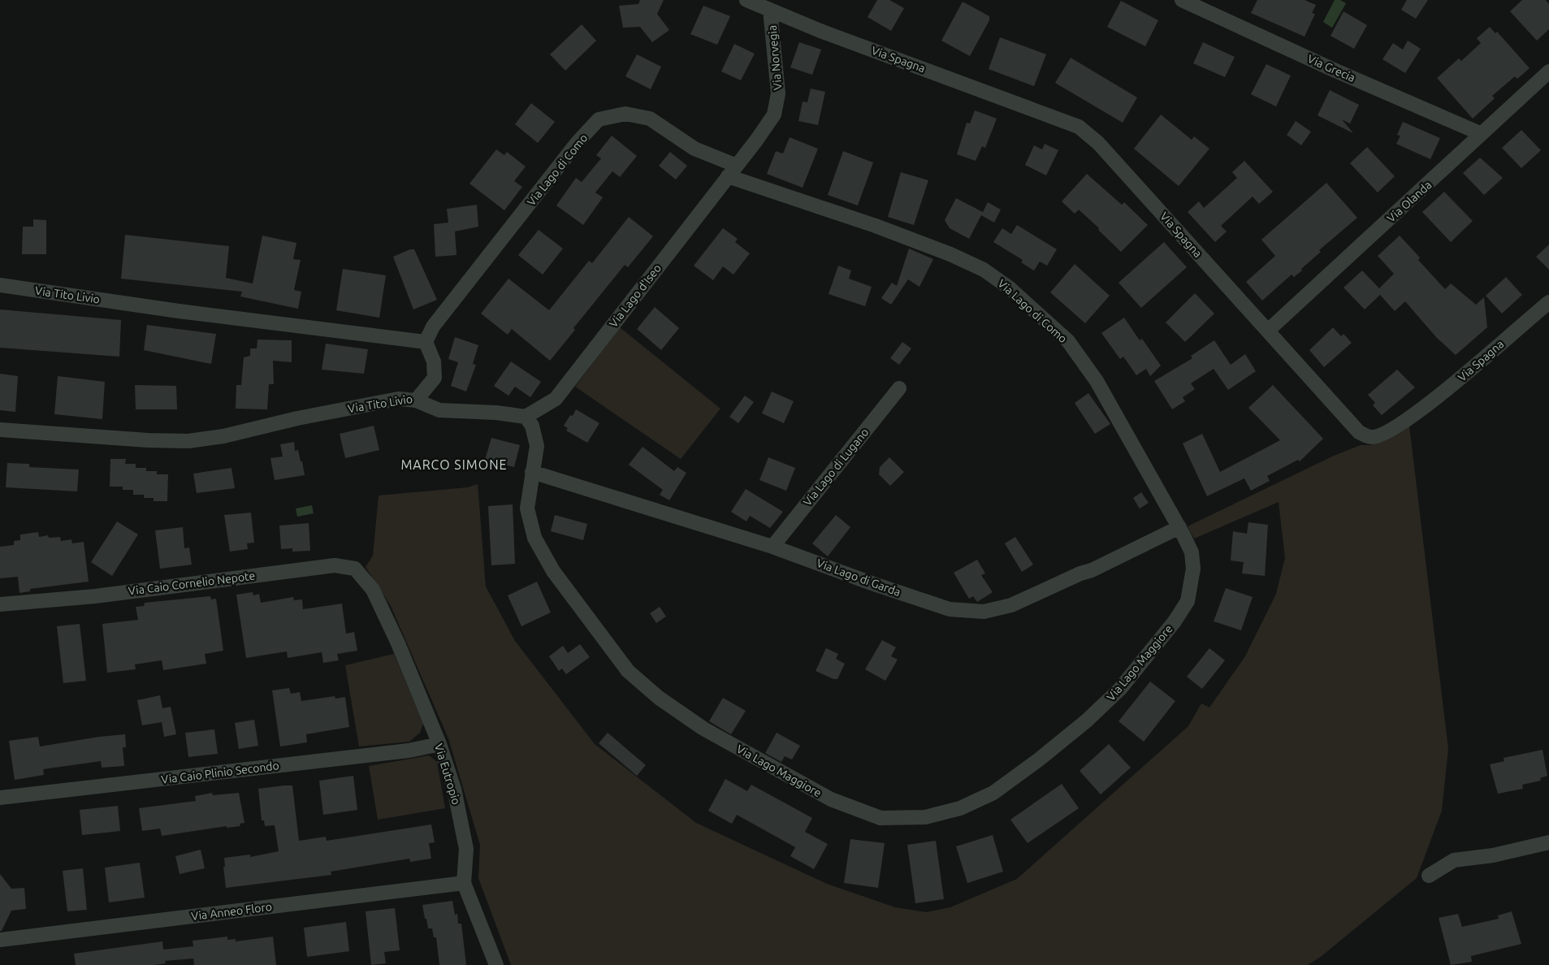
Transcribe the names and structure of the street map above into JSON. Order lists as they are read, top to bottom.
{
  "streets": {
    "street": [
      "Via Norvegia",
      "Via Spagna",
      "Via Grecia",
      "Via Lago di Como",
      "Via Olanda",
      "Via Tito Livio",
      "Via Lago d'Iseo",
      "Via Lago di Lugano",
      "Via Lago di Garda",
      "Via Caio Cornelio Nepote",
      "Via Lago Maggiore",
      "Via Caio Plinio Secondo",
      "Via Eutropio",
      "Via Anneo Floro"
    ]
  },
  "crossings": [
    ["Via Norvegia", "Via Spagna"],
    ["Via Norvegia", "Via Lago di Como"],
    ["Via Norvegia", "Via Lago d'Iseo"],
    ["Via Spagna", "Via Olanda"],
    ["Via Grecia", "Via Olanda"],
    ["Via Lago di Como", "Via Tito Livio"],
    ["Via Lago di Como", "Via Lago d'Iseo"],
    ["Via Lago di Como", "Via Lago di Garda"],
    ["Via Lago di Como", "Via Lago Maggiore"],
    ["Via Lago d'Iseo", "Via Lago Maggiore"],
    ["Via Lago di Lugano", "Via Lago di Garda"],
    ["Via Lago di Garda", "Via Lago Maggiore"],
    ["Via Caio Cornelio Nepote", "Via Eutropio"],
    ["Via Caio Plinio Secondo", "Via Eutropio"],
    ["Via Eutropio", "Via Anneo Floro"]
  ],
  "districts": ["MARCO SIMONE"]
}
